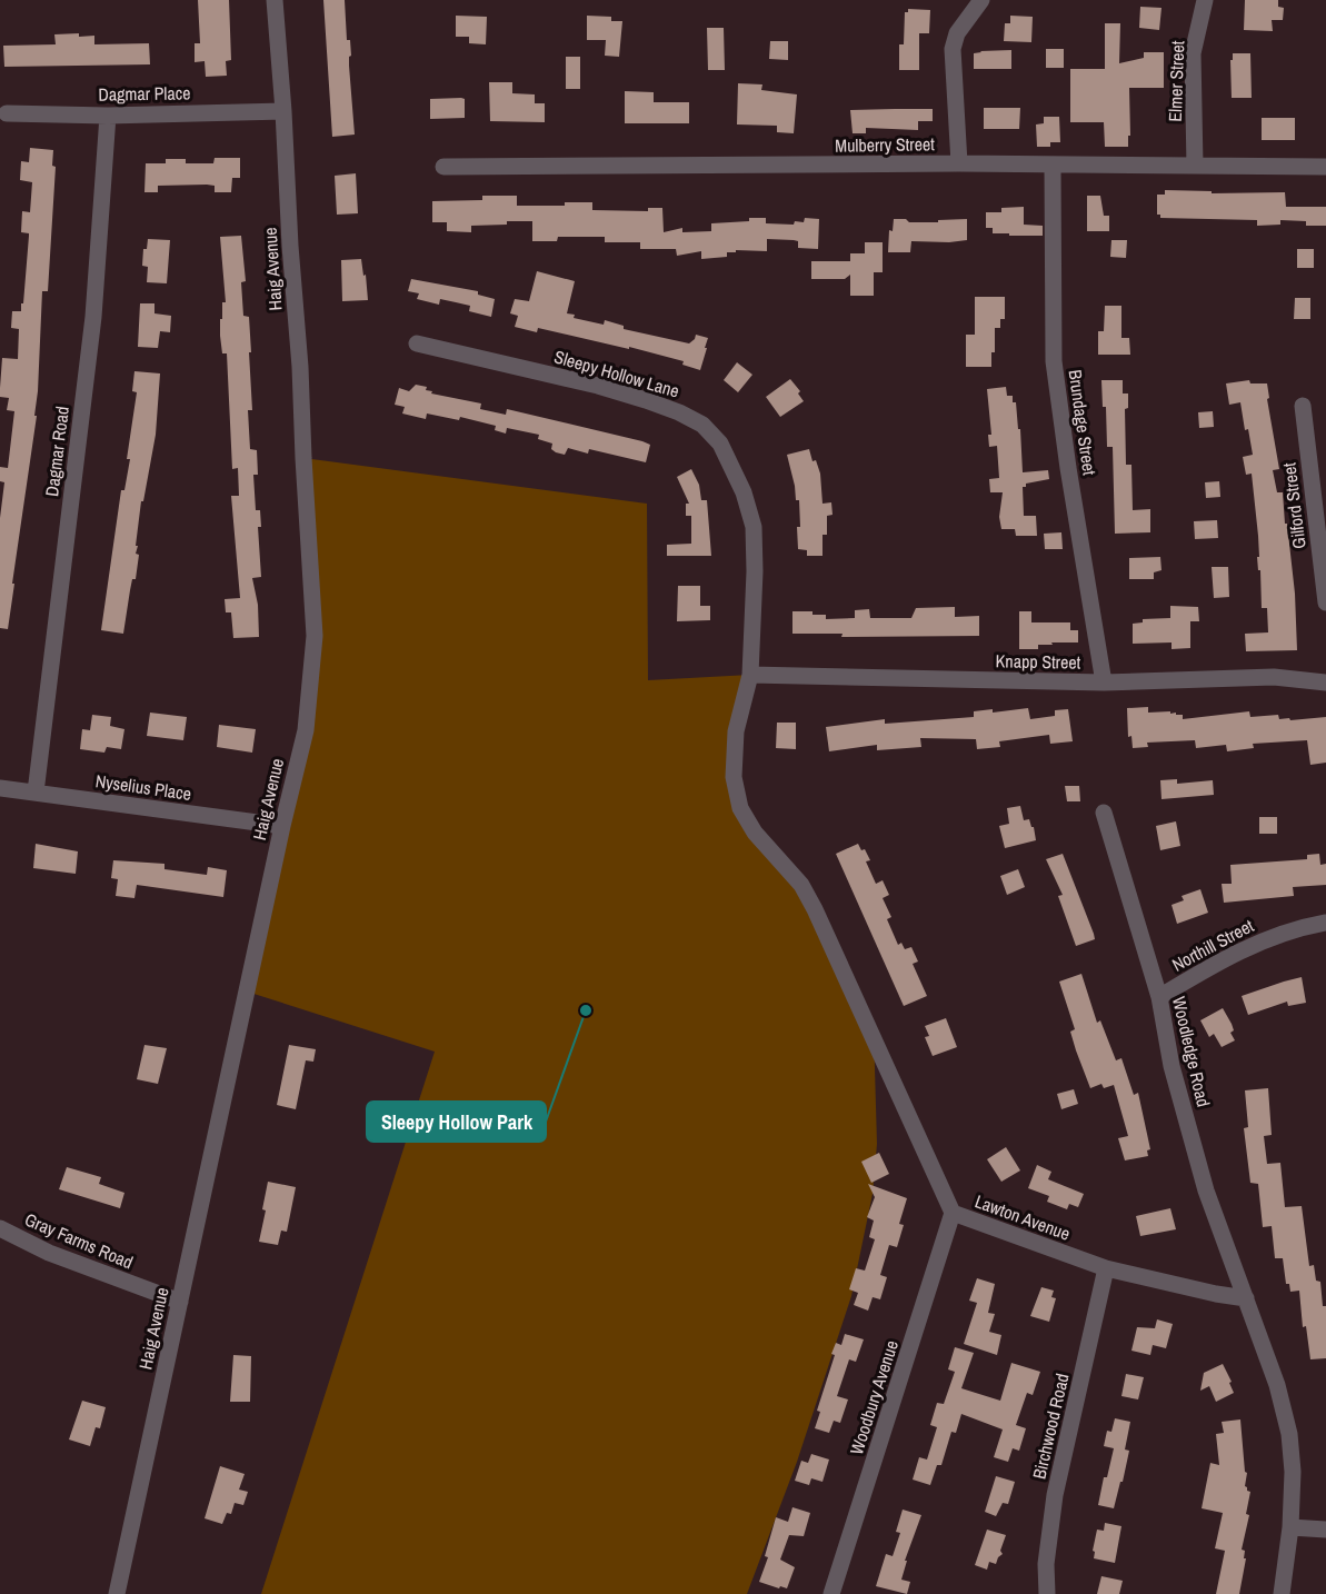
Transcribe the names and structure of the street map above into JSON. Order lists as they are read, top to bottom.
{
  "streets": {
    "street": [
      "Elmer Street",
      "Dagmar Place",
      "Mulberry Street",
      "Haig Avenue",
      "Sleepy Hollow Lane",
      "Brundage Street",
      "Dagmar Road",
      "Gilford Street",
      "Knapp Street",
      "Nyselius Place",
      "Northill Street",
      "Woodledge Road",
      "Lawton Avenue",
      "Gray Farms Road",
      "Woodbury Avenue",
      "Birchwood Road"
    ]
  },
  "crossings": [
    ["Elmer Street", "Mulberry Street"],
    ["Dagmar Place", "Haig Avenue"],
    ["Dagmar Place", "Dagmar Road"],
    ["Mulberry Street", "Brundage Street"],
    ["Haig Avenue", "Nyselius Place"],
    ["Haig Avenue", "Gray Farms Road"],
    ["Sleepy Hollow Lane", "Knapp Street"],
    ["Sleepy Hollow Lane", "Lawton Avenue"],
    ["Brundage Street", "Knapp Street"],
    ["Dagmar Road", "Nyselius Place"],
    ["Knapp Street", "Lawton Avenue"],
    ["Northill Street", "Woodledge Road"],
    ["Woodledge Road", "Lawton Avenue"],
    ["Lawton Avenue", "Woodbury Avenue"],
    ["Lawton Avenue", "Birchwood Road"]
  ],
  "places": ["Sleepy Hollow Park"]
}
